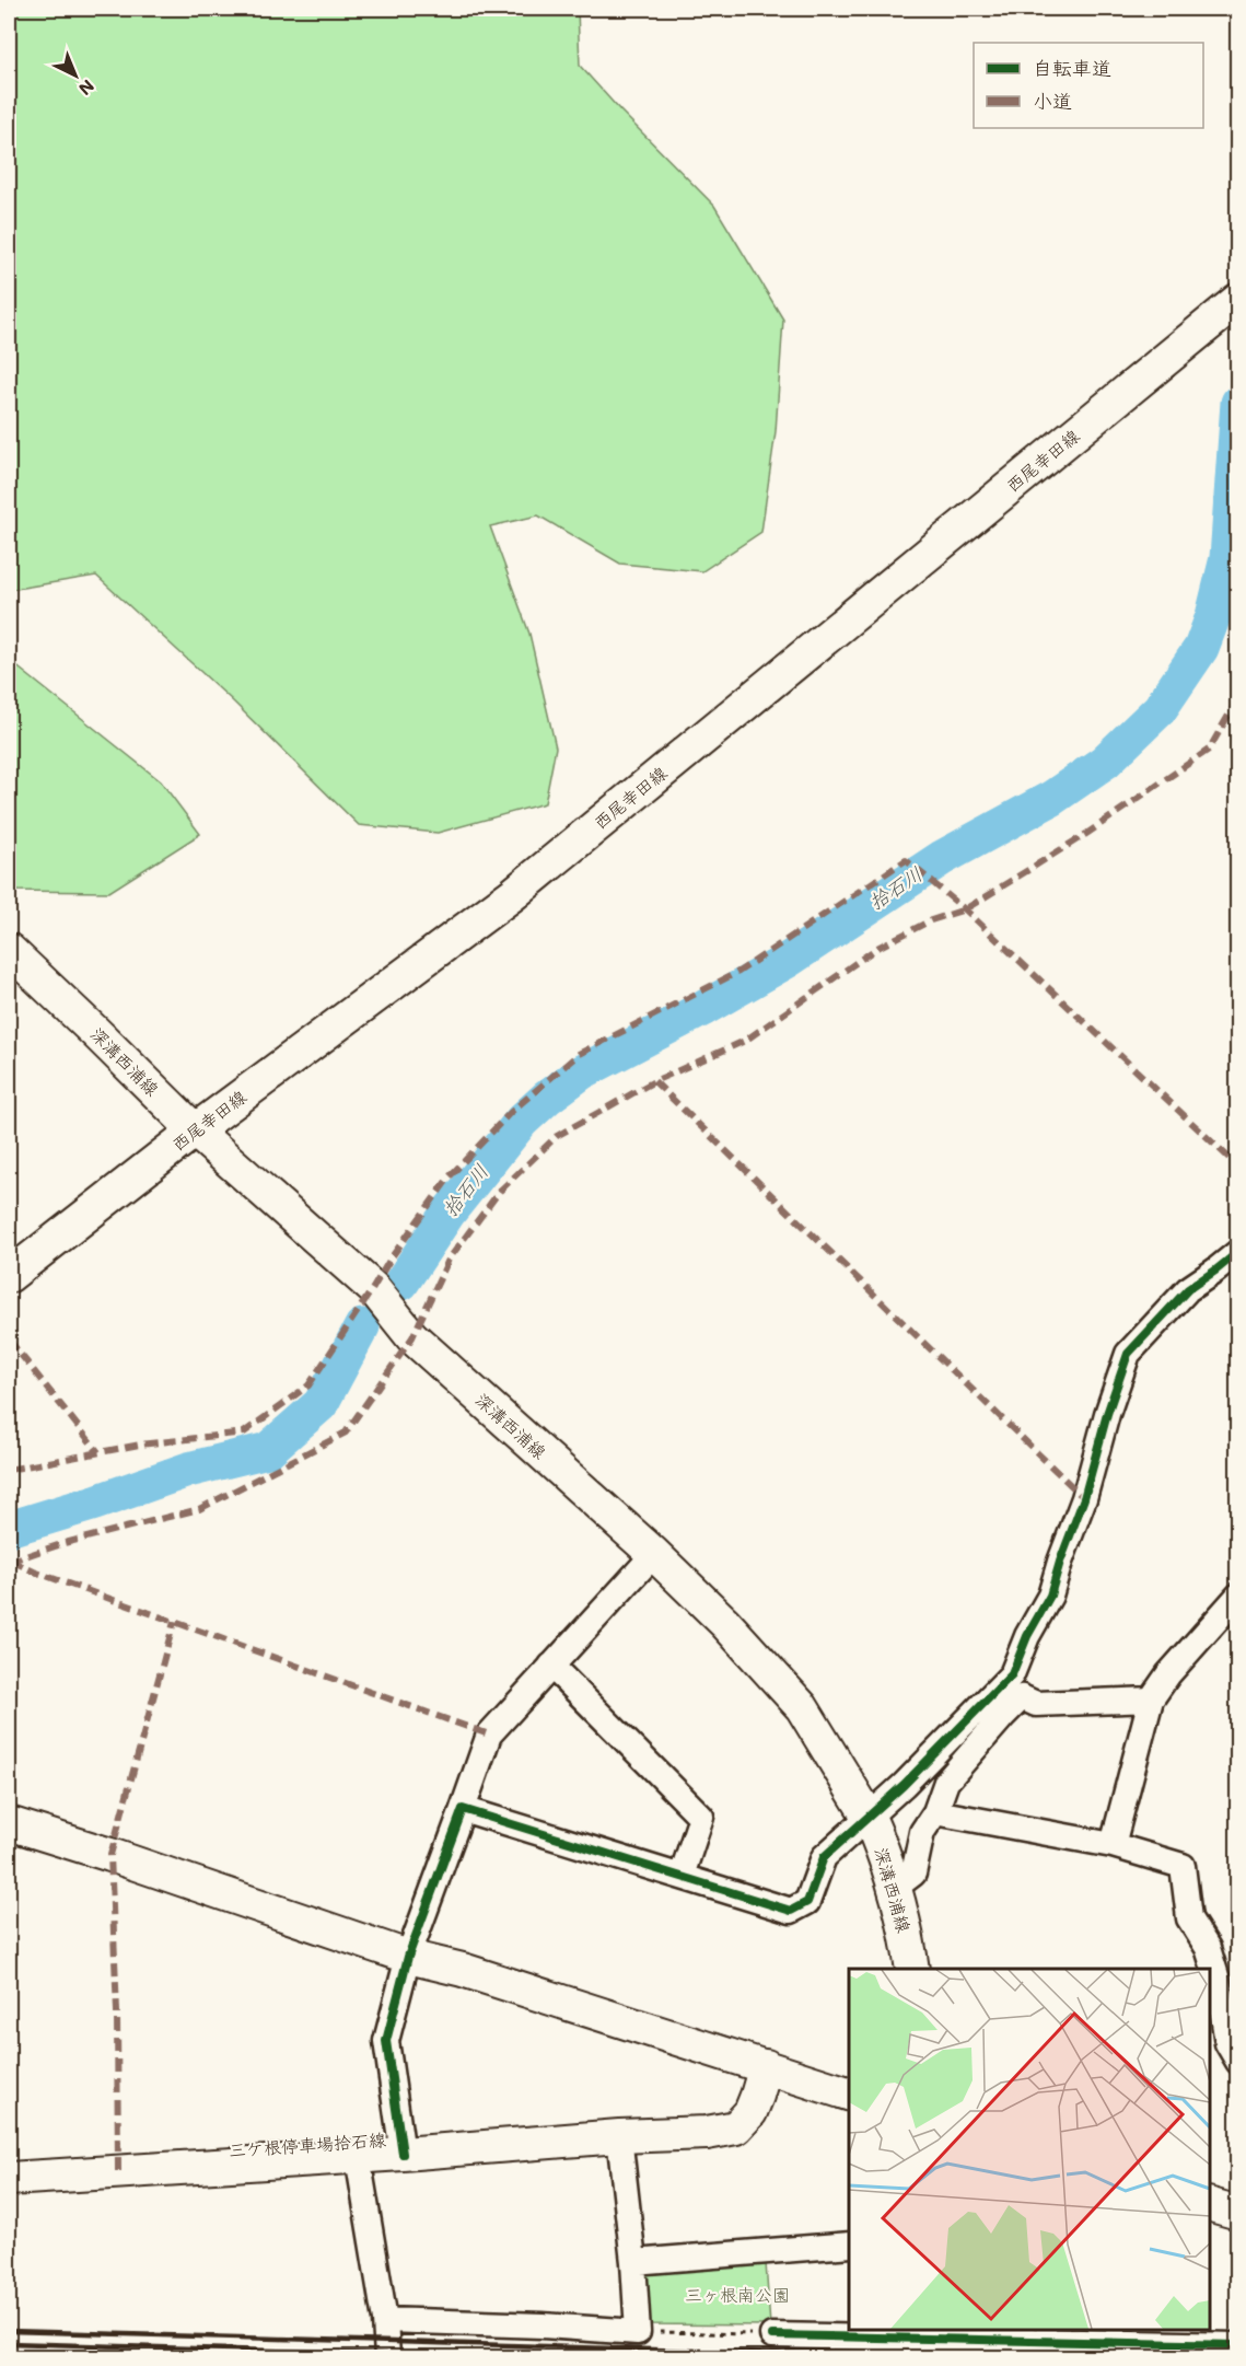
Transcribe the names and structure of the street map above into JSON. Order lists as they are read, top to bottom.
{
  "streets": {
    "main road": ["西尾幸田線", "深溝西浦線", "三ケ根停車場拾石線"]
  },
  "crossings": [
    ["西尾幸田線", "深溝西浦線"]
  ],
  "water": ["拾石川"],
  "parks": ["三ヶ根南公園"],
  "legend": ["自転車道", "小道"],
  "north": "bottom right"
}
